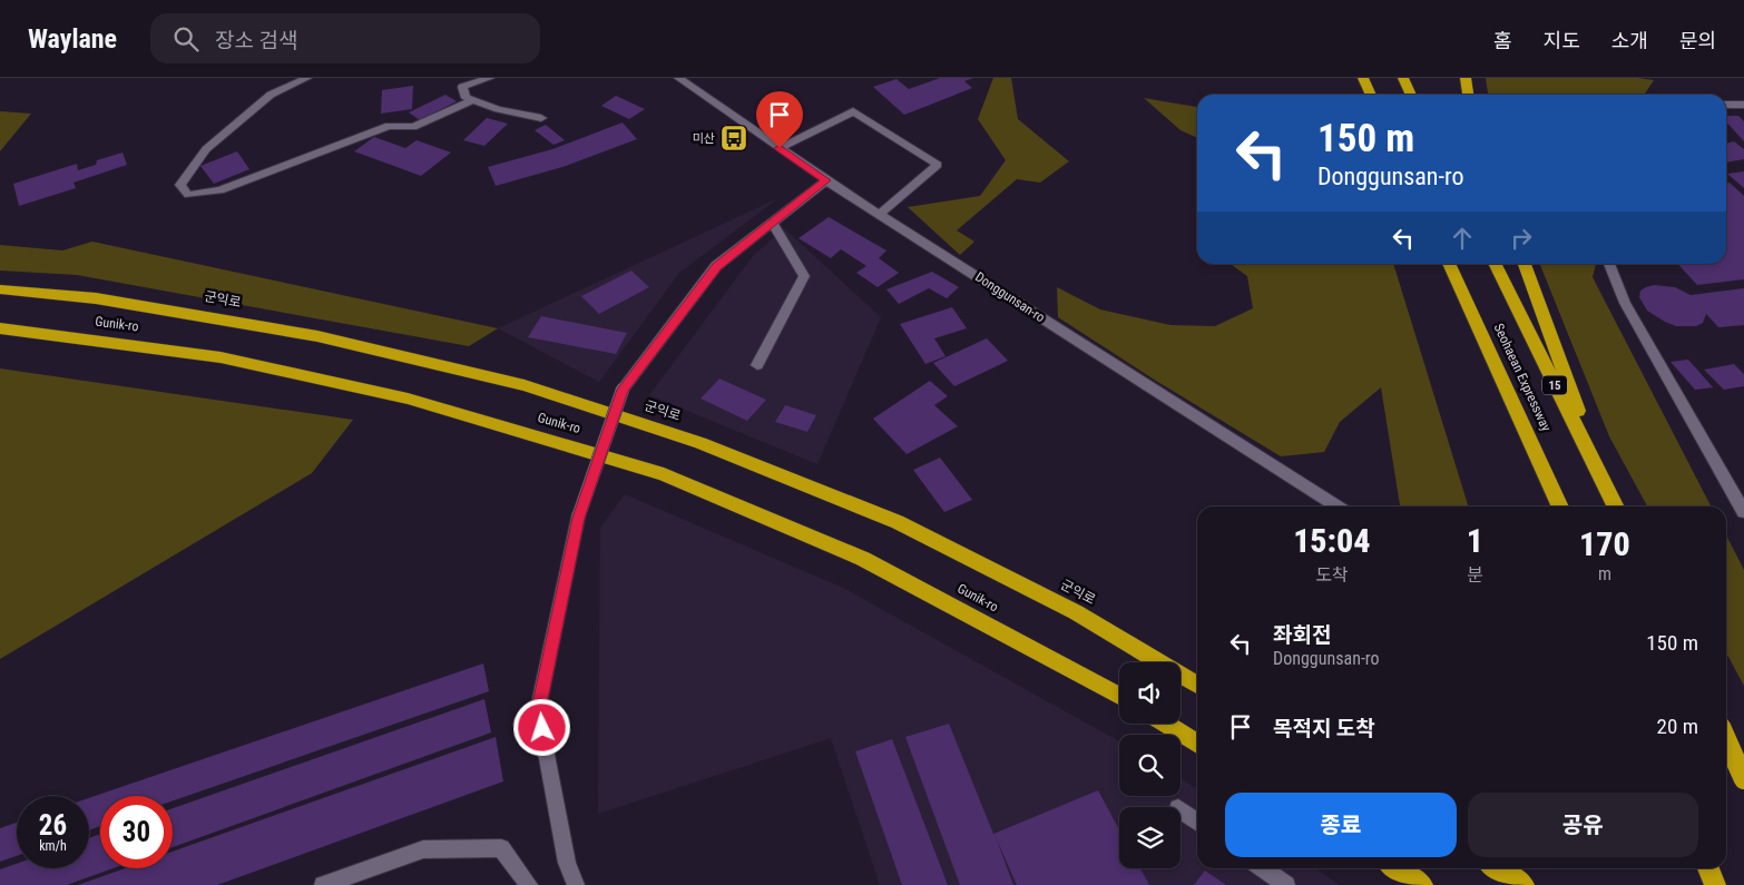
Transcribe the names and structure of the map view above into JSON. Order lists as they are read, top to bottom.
{
  "streets": {
    "highway": [
      "군익로",
      "Gunik-ro",
      "Seohaean Expressway",
      "15"
    ],
    "street": ["Donggunsan-ro"]
  },
  "places": {
    "bus stop": ["미산"]
  },
  "page": {
    "header": "Waylane",
    "search": "장소 검색",
    "nav": [
      "홈",
      "지도",
      "소개",
      "문의"
    ],
    "turn": ["150 m", "Donggunsan-ro"],
    "eta": [
      "15:04",
      "도착",
      "1",
      "분",
      "170",
      "m"
    ],
    "list": [
      {
        "name": "좌회전",
        "note": "Donggunsan-ro",
        "value": "150 m"
      },
      {
        "name": "목적지 도착",
        "value": "20 m"
      }
    ],
    "buttons": ["종료", "공유"],
    "speed": "26 km/h",
    "limit": "30"
  }
}
